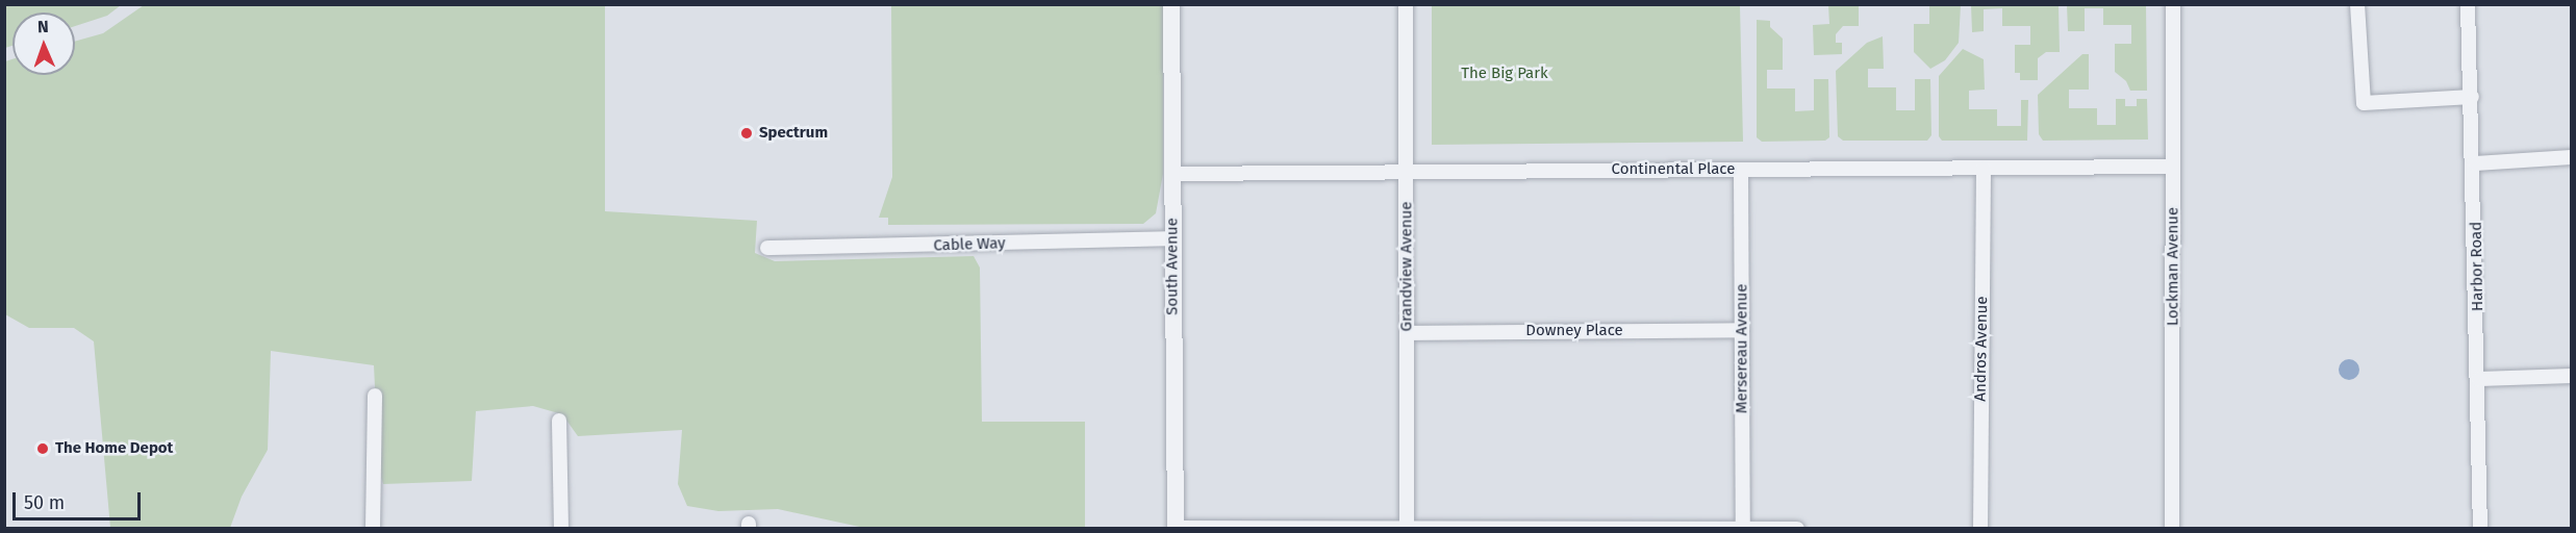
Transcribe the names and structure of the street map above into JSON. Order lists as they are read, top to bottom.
{
  "streets": {
    "street": [
      "Continental Place",
      "Cable Way",
      "South Avenue",
      "Grandview Avenue",
      "Lockman Avenue",
      "Harbor Road",
      "Downey Place",
      "Mersereau Avenue",
      "Andros Avenue"
    ]
  },
  "crossings": [
    ["Continental Place", "South Avenue"],
    ["Continental Place", "Grandview Avenue"],
    ["Continental Place", "Lockman Avenue"],
    ["Continental Place", "Mersereau Avenue"],
    ["Continental Place", "Andros Avenue"],
    ["Cable Way", "South Avenue"],
    ["Grandview Avenue", "Downey Place"],
    ["Downey Place", "Mersereau Avenue"]
  ],
  "parks": ["The Big Park"],
  "places": ["Spectrum", "The Home Depot"],
  "scale_bar": "50 m",
  "north": "top"
}
